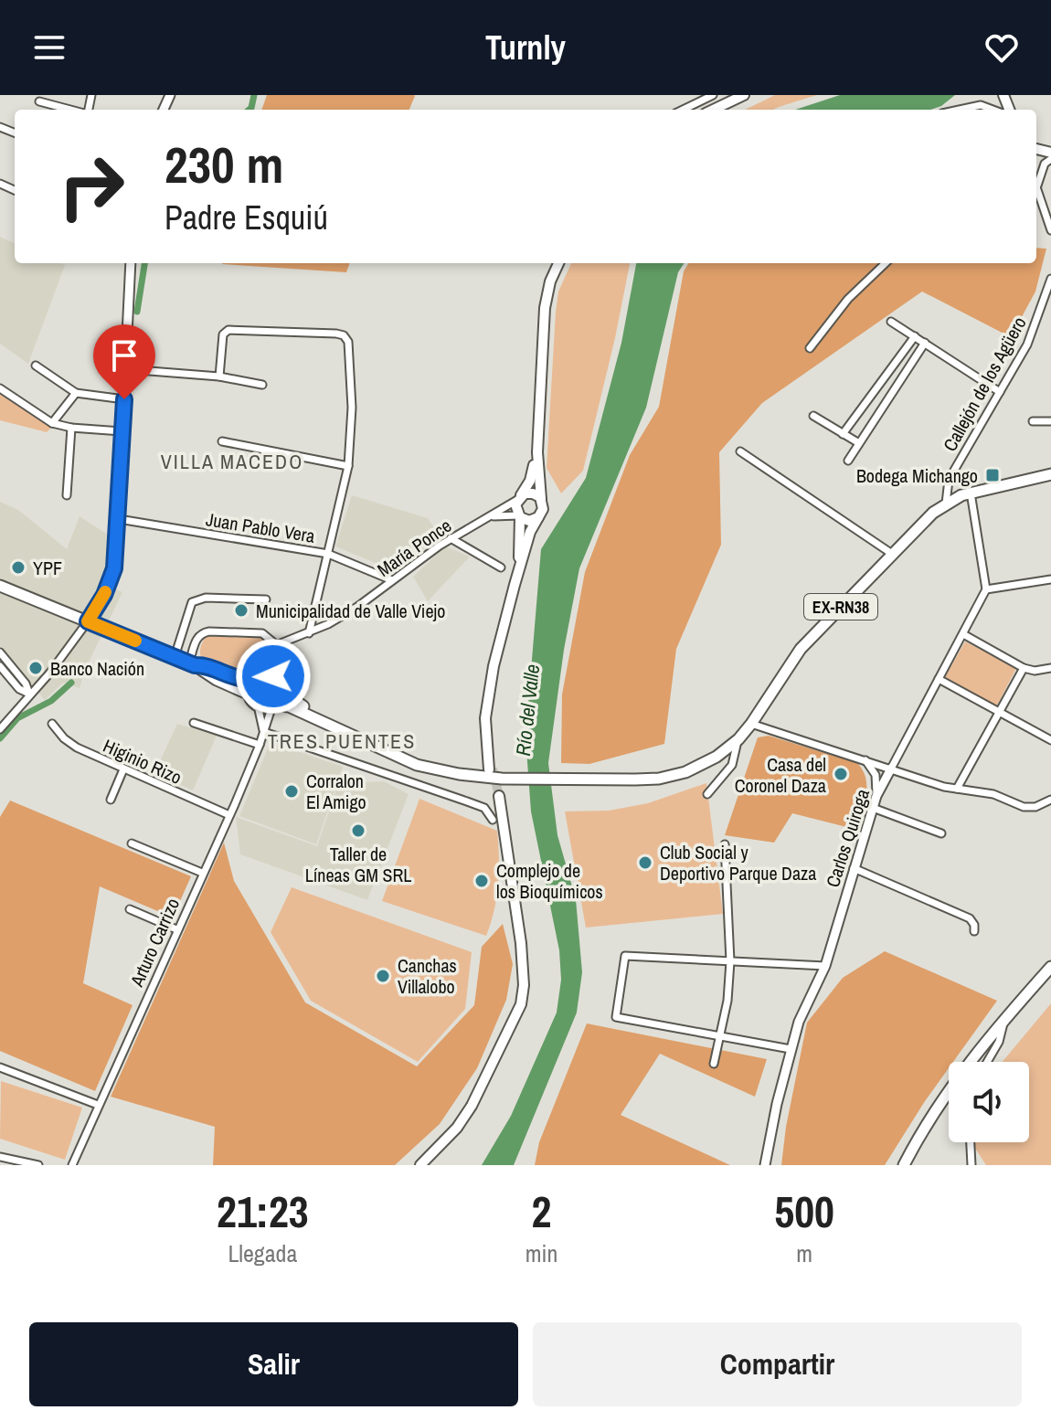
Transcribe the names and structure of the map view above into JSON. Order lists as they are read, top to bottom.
{
  "streets": {
    "main road": ["EX-RN38"],
    "street": [
      "Callejón de los Agüero",
      "Juan Pablo Vera",
      "María Ponce",
      "Higinio Rizo",
      "Carlos Quiroga",
      "Arturo Carrizo"
    ]
  },
  "crossings": [
    ["Callejón de los Agüero", "EX-RN38"],
    ["Juan Pablo Vera", "María Ponce"],
    ["EX-RN38", "Arturo Carrizo"],
    ["Higinio Rizo", "Arturo Carrizo"]
  ],
  "districts": ["VILLA MACEDO", "TRES PUENTES"],
  "water": ["Río del Valle"],
  "places": {
    "transit": ["Bodega Michango"],
    "other": [
      "YPF",
      "Municipalidad de Valle Viejo",
      "Banco Nación",
      "Casa del Coronel Daza",
      "Corralon El Amigo",
      "Taller de Líneas GM SRL",
      "Club Social y Deportivo Parque Daza",
      "Complejo de los Bioquímicos",
      "Canchas Villalobo"
    ]
  },
  "page": {
    "header": "Turnly",
    "turn": ["230 m", "Padre Esquiú"],
    "eta": [
      "21:23",
      "Llegada",
      "2",
      "min",
      "500",
      "m"
    ],
    "buttons": ["Salir", "Compartir"]
  }
}
